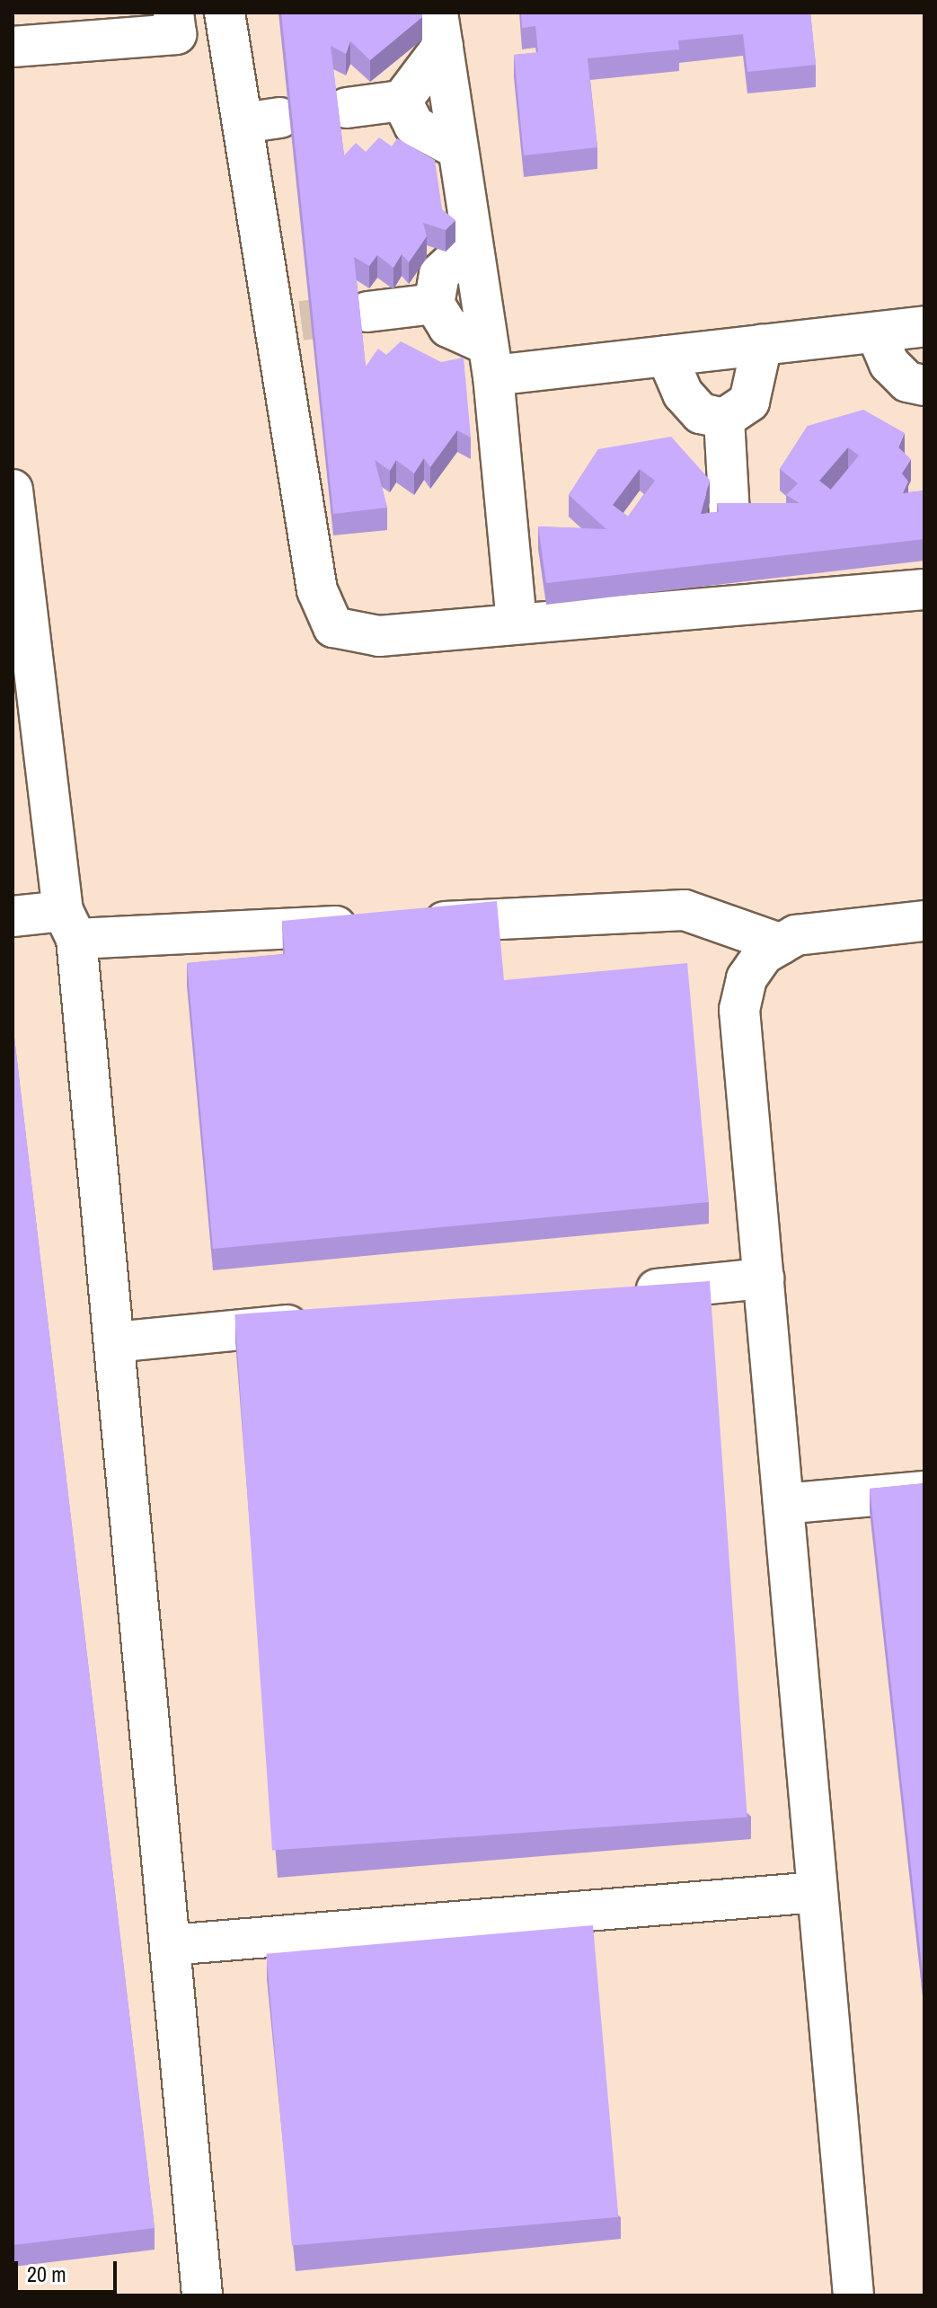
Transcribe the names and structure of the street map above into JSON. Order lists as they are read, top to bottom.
{
  "scale_bar": "20 m"
}
